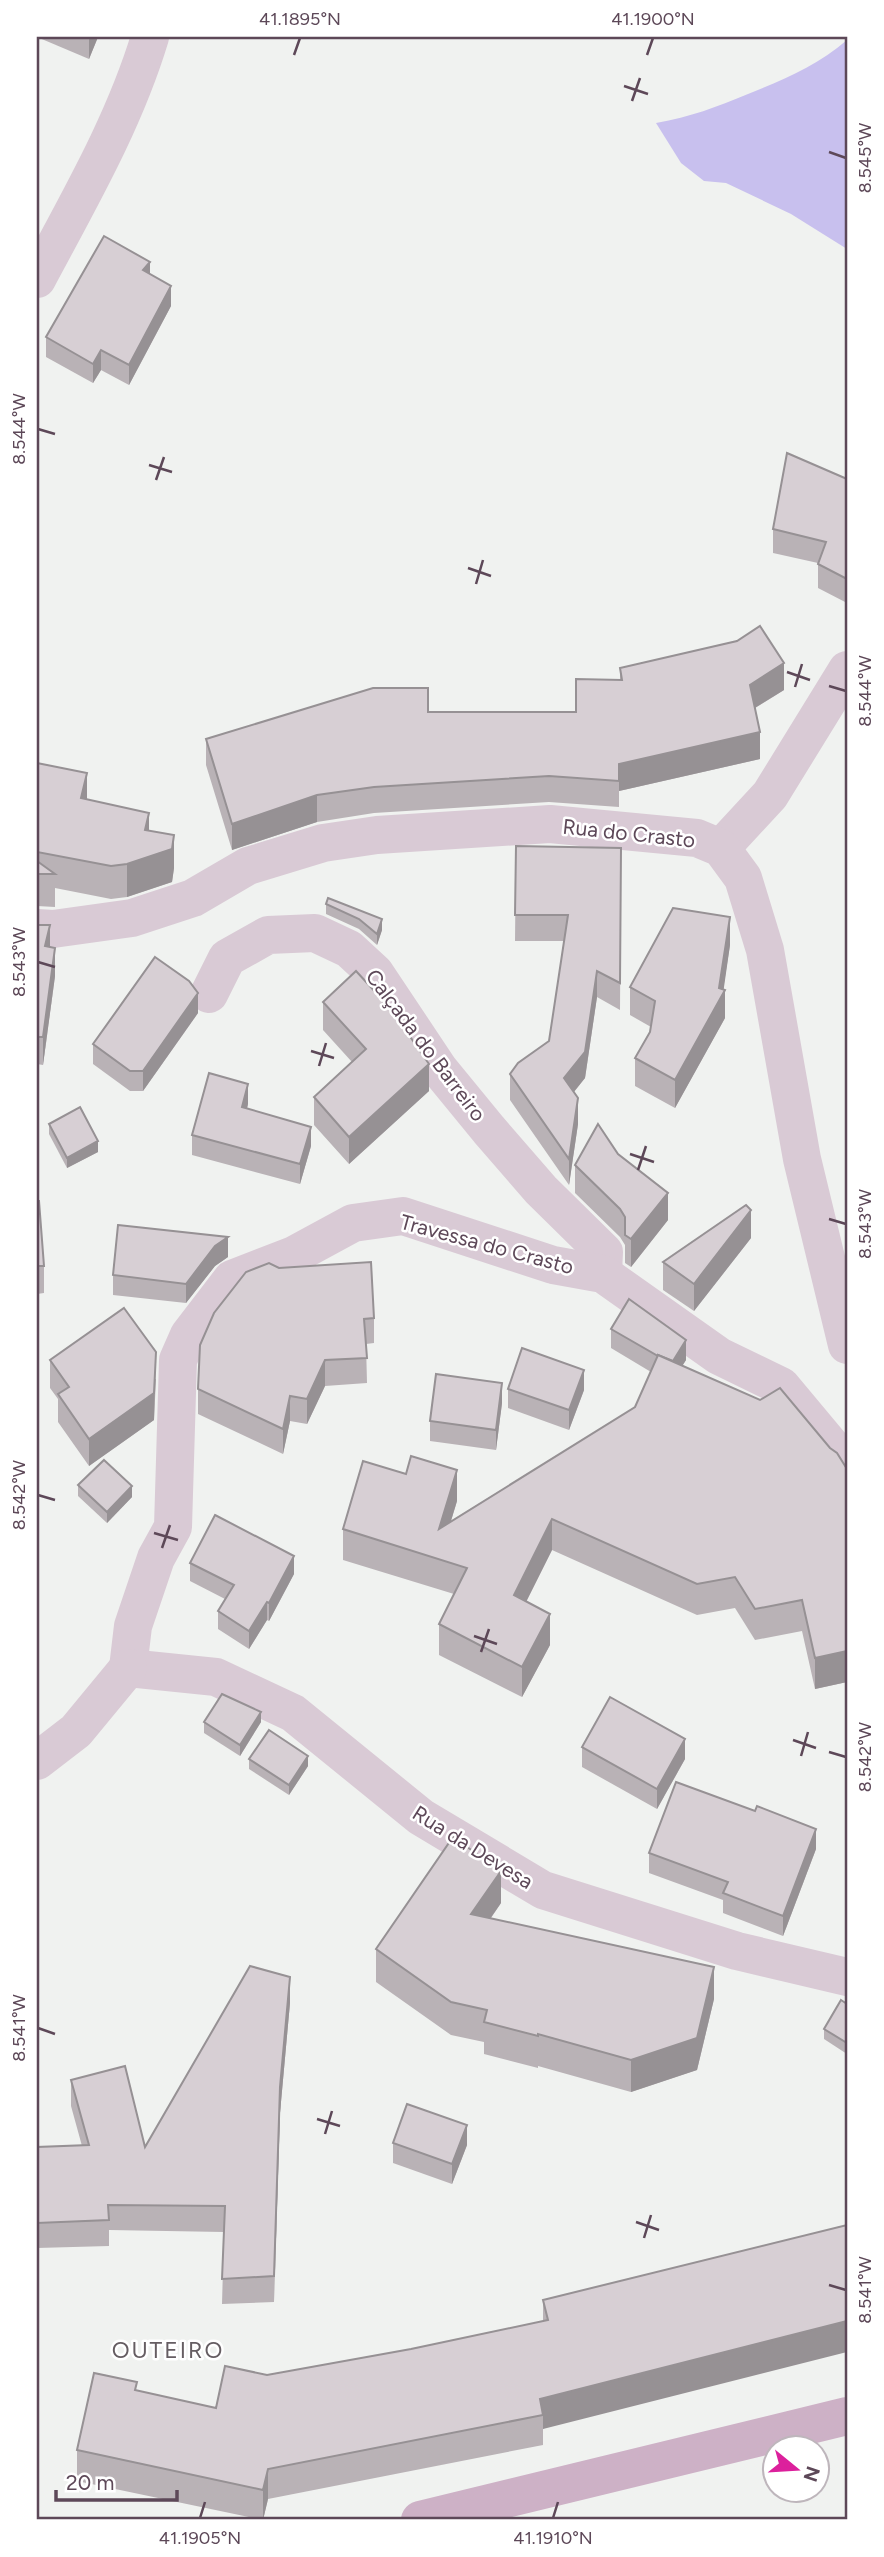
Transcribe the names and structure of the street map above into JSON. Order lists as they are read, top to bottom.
{
  "streets": {
    "street": [
      "Rua do Crasto",
      "Calçada do Barreiro",
      "Travessa do Crasto",
      "Rua da Devesa"
    ]
  },
  "crossings": [
    ["Calçada do Barreiro", "Travessa do Crasto"],
    ["Travessa do Crasto", "Rua da Devesa"]
  ],
  "districts": ["OUTEIRO"],
  "scale_bar": "20 m",
  "north": "right",
  "coordinates": [
    "41.1895°N",
    "41.1900°N",
    "8.545°W",
    "8.544°W",
    "8.543°W",
    "8.542°W",
    "8.541°W",
    "41.1905°N",
    "41.1910°N"
  ]
}
